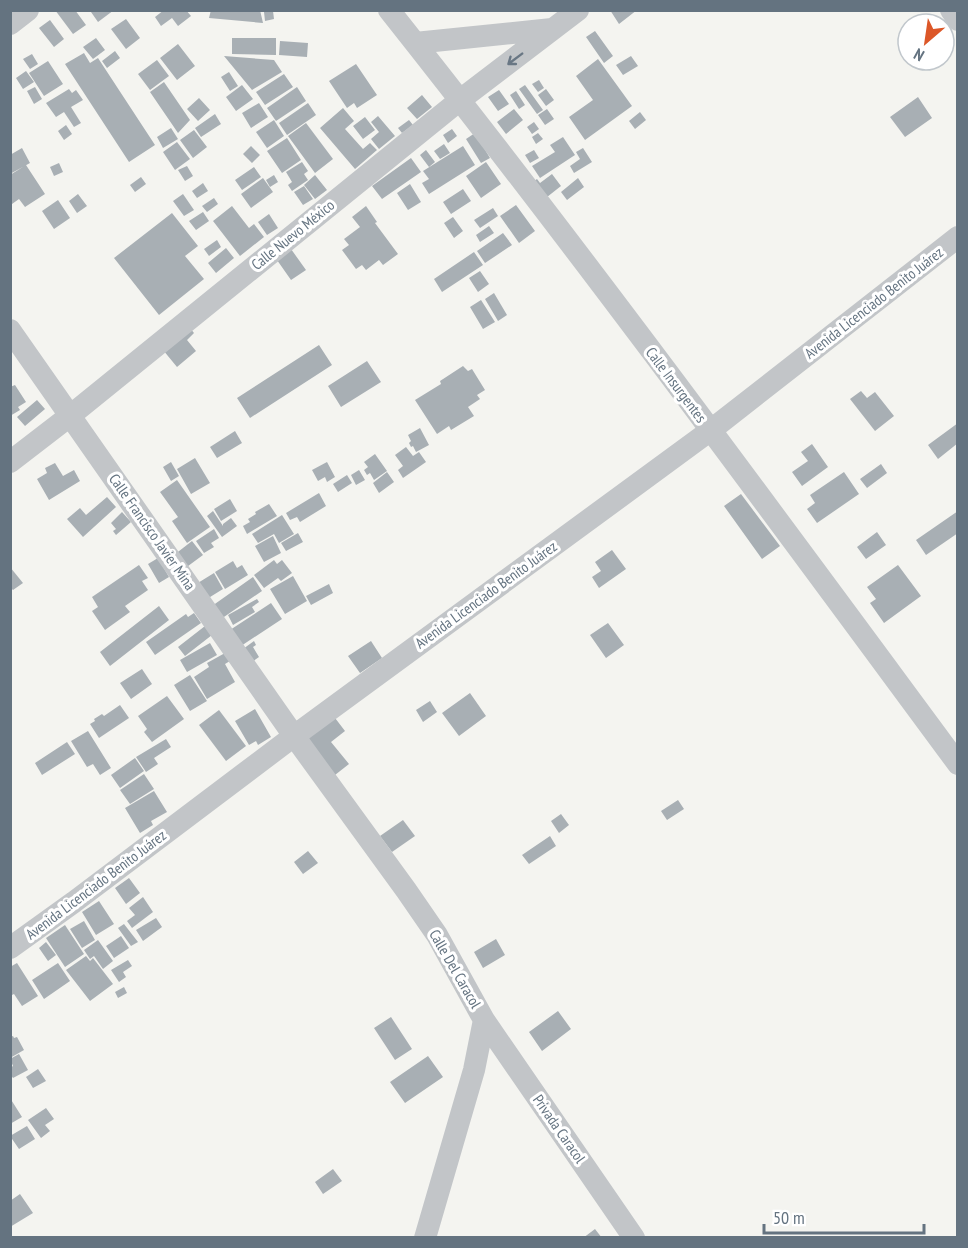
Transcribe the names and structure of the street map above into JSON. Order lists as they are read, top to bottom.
{
  "streets": {
    "street": [
      "Calle Nuevo México",
      "Avenida Licenciado Benito Juárez",
      "Calle Insurgentes",
      "Calle Francisco Javier Mina",
      "Calle Del Caracol",
      "Privada Caracol"
    ]
  },
  "crossings": [
    ["Calle Nuevo México", "Calle Insurgentes"],
    ["Calle Nuevo México", "Calle Francisco Javier Mina"],
    ["Avenida Licenciado Benito Juárez", "Calle Insurgentes"],
    ["Avenida Licenciado Benito Juárez", "Calle Francisco Javier Mina"],
    ["Avenida Licenciado Benito Juárez", "Calle Del Caracol"],
    ["Calle Francisco Javier Mina", "Calle Del Caracol"],
    ["Calle Del Caracol", "Privada Caracol"]
  ],
  "scale_bar": "50 m",
  "north": "bottom left"
}
